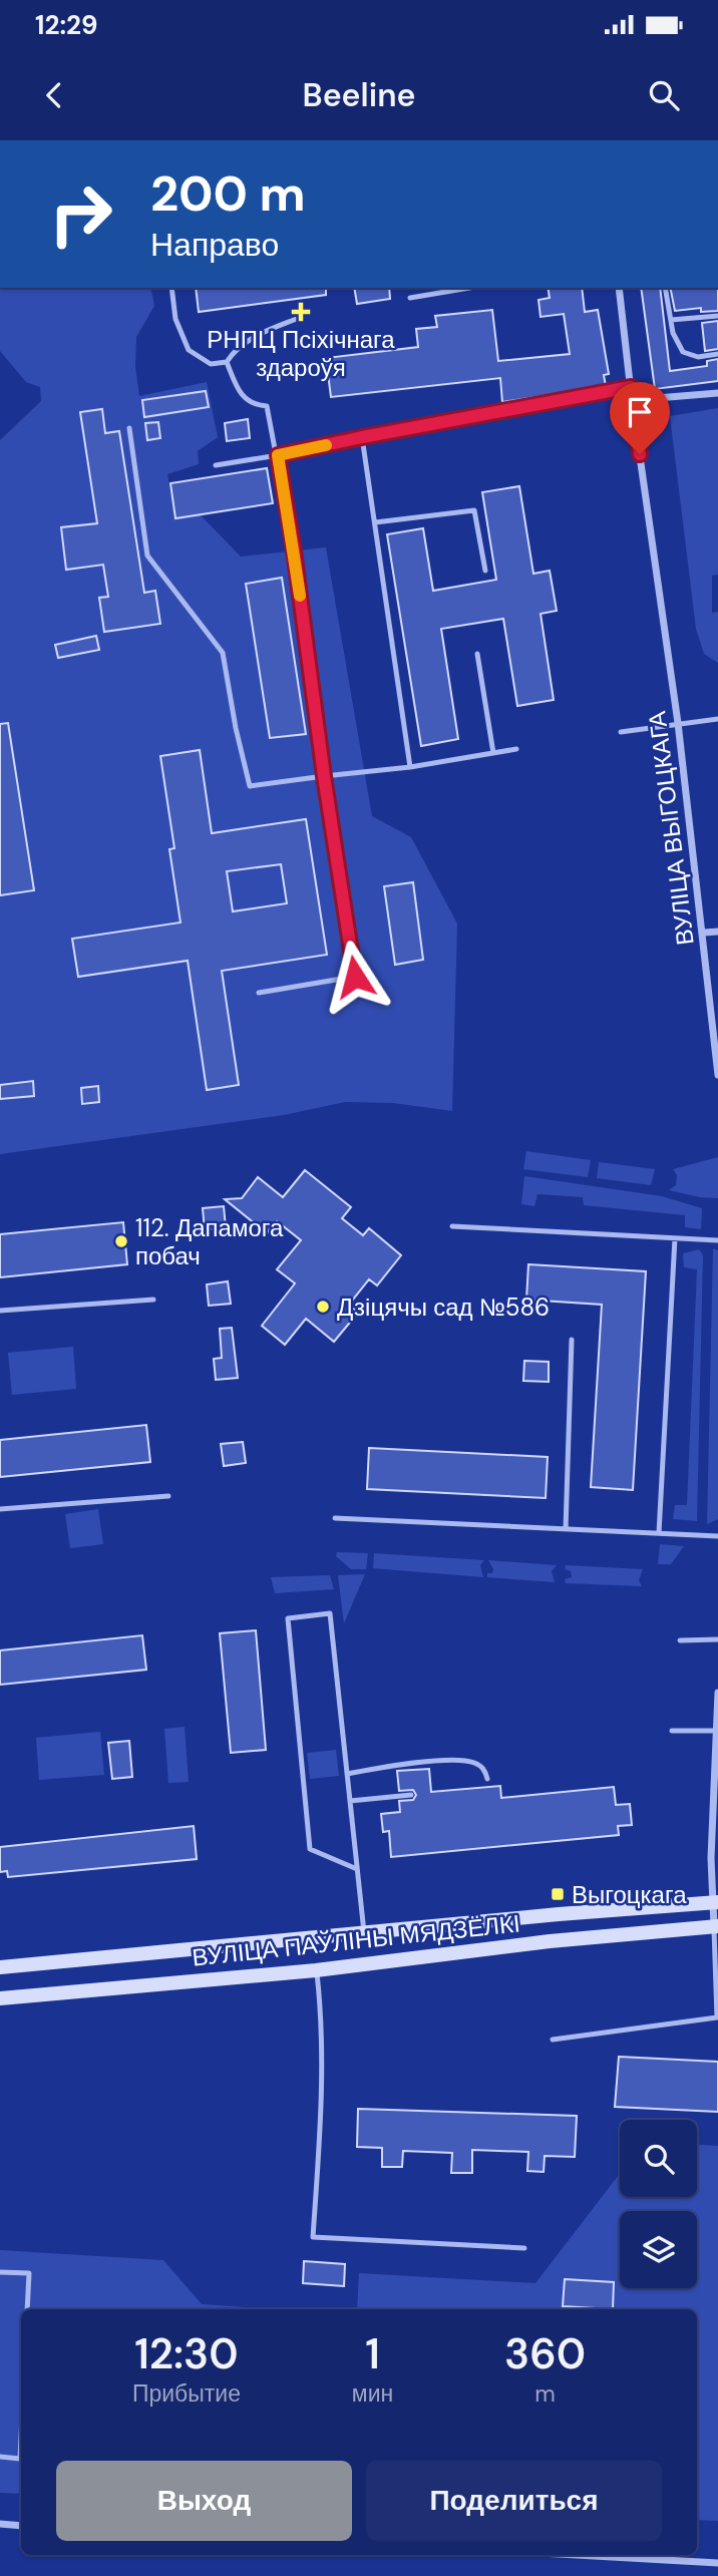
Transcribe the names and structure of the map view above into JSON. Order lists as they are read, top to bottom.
{
  "streets": {
    "street": ["ВУЛІЦА ВЫГОЦКАГА", "ВУЛІЦА ПАЎЛІНЫ МЯДЗЁЛКІ"]
  },
  "places": {
    "health": ["РНПЦ Псіхічнага здароўя"],
    "other": ["112. Дапамога побач", "Дзіцячы сад №586"],
    "transit": ["Выгоцкага"]
  },
  "page": {
    "status": "12:29",
    "header": "Beeline",
    "turn": ["200 m", "Направо"],
    "eta": [
      "12:30",
      "Прибытие",
      "1",
      "мин",
      "360",
      "m"
    ],
    "buttons": ["Выход", "Поделиться"]
  }
}
